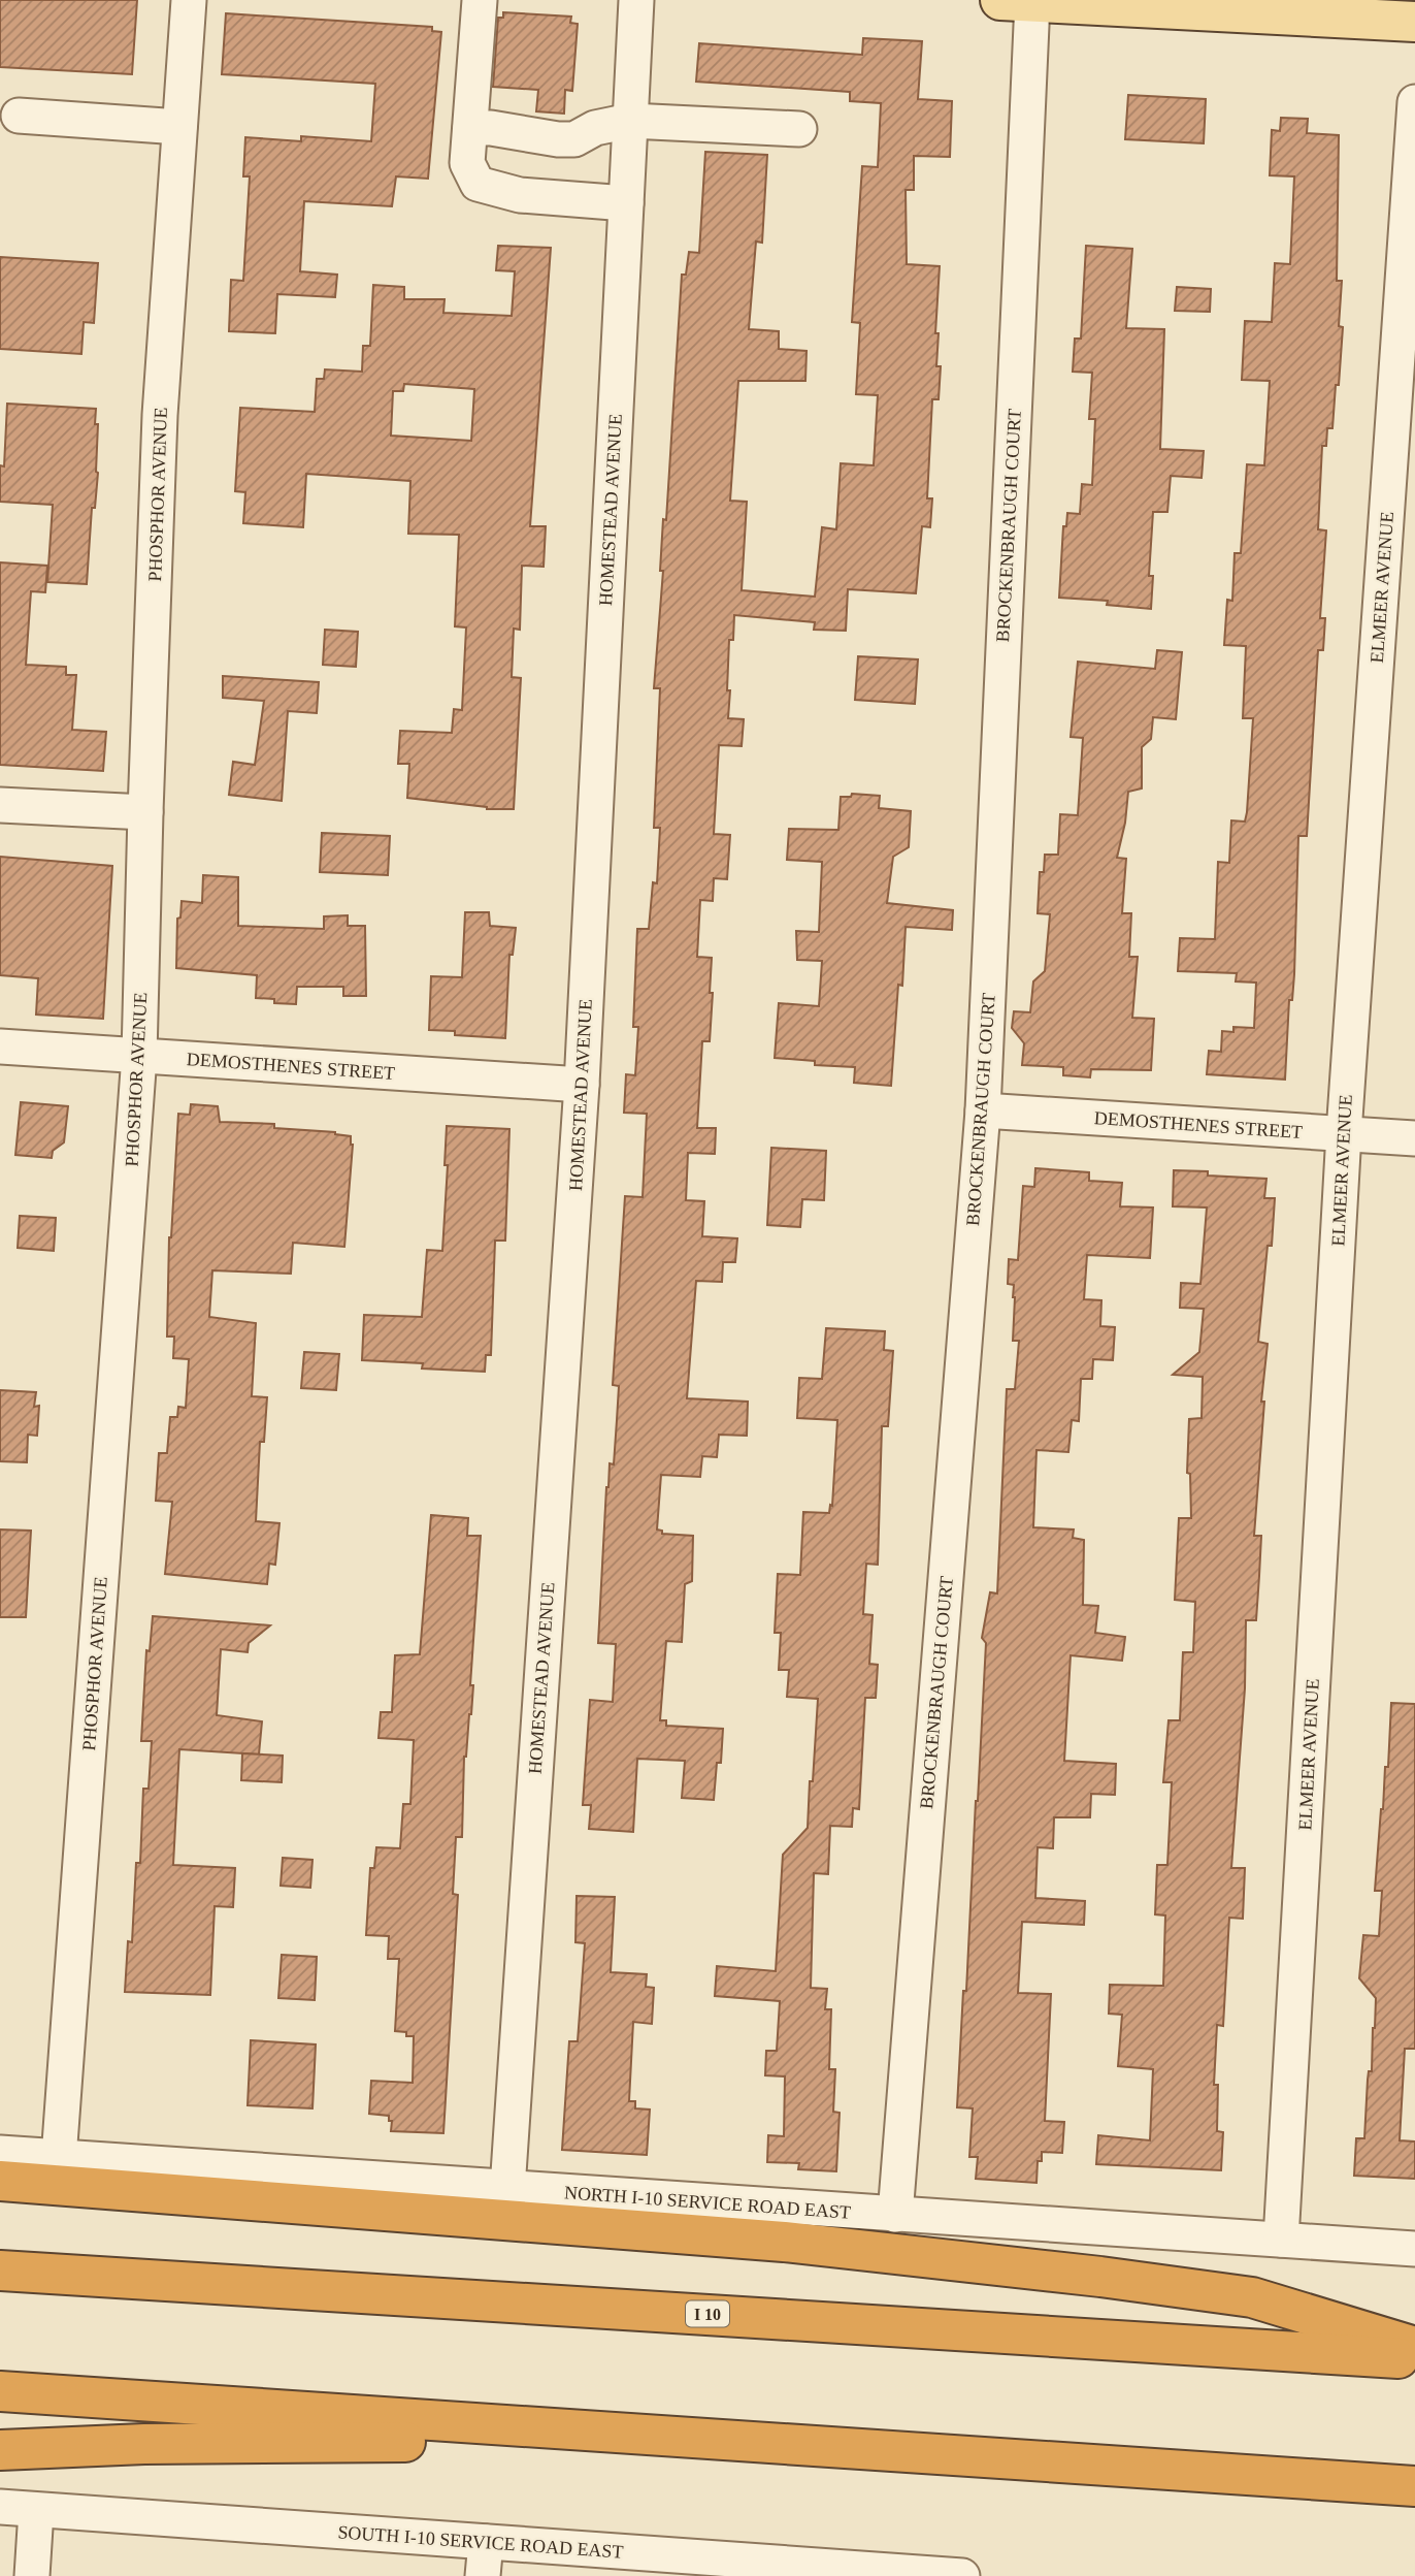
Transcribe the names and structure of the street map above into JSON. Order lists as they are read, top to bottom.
{
  "streets": {
    "highway": ["I 10"],
    "street": [
      "PHOSPHOR AVENUE",
      "HOMESTEAD AVENUE",
      "BROCKENBRAUGH COURT",
      "ELMEER AVENUE",
      "DEMOSTHENES STREET",
      "NORTH I-10 SERVICE ROAD EAST",
      "SOUTH I-10 SERVICE ROAD EAST"
    ]
  },
  "crossings": [
    ["PHOSPHOR AVENUE", "DEMOSTHENES STREET"],
    ["PHOSPHOR AVENUE", "NORTH I-10 SERVICE ROAD EAST"],
    ["HOMESTEAD AVENUE", "DEMOSTHENES STREET"],
    ["HOMESTEAD AVENUE", "NORTH I-10 SERVICE ROAD EAST"],
    ["BROCKENBRAUGH COURT", "DEMOSTHENES STREET"],
    ["BROCKENBRAUGH COURT", "NORTH I-10 SERVICE ROAD EAST"],
    ["ELMEER AVENUE", "DEMOSTHENES STREET"],
    ["ELMEER AVENUE", "NORTH I-10 SERVICE ROAD EAST"]
  ]
}
